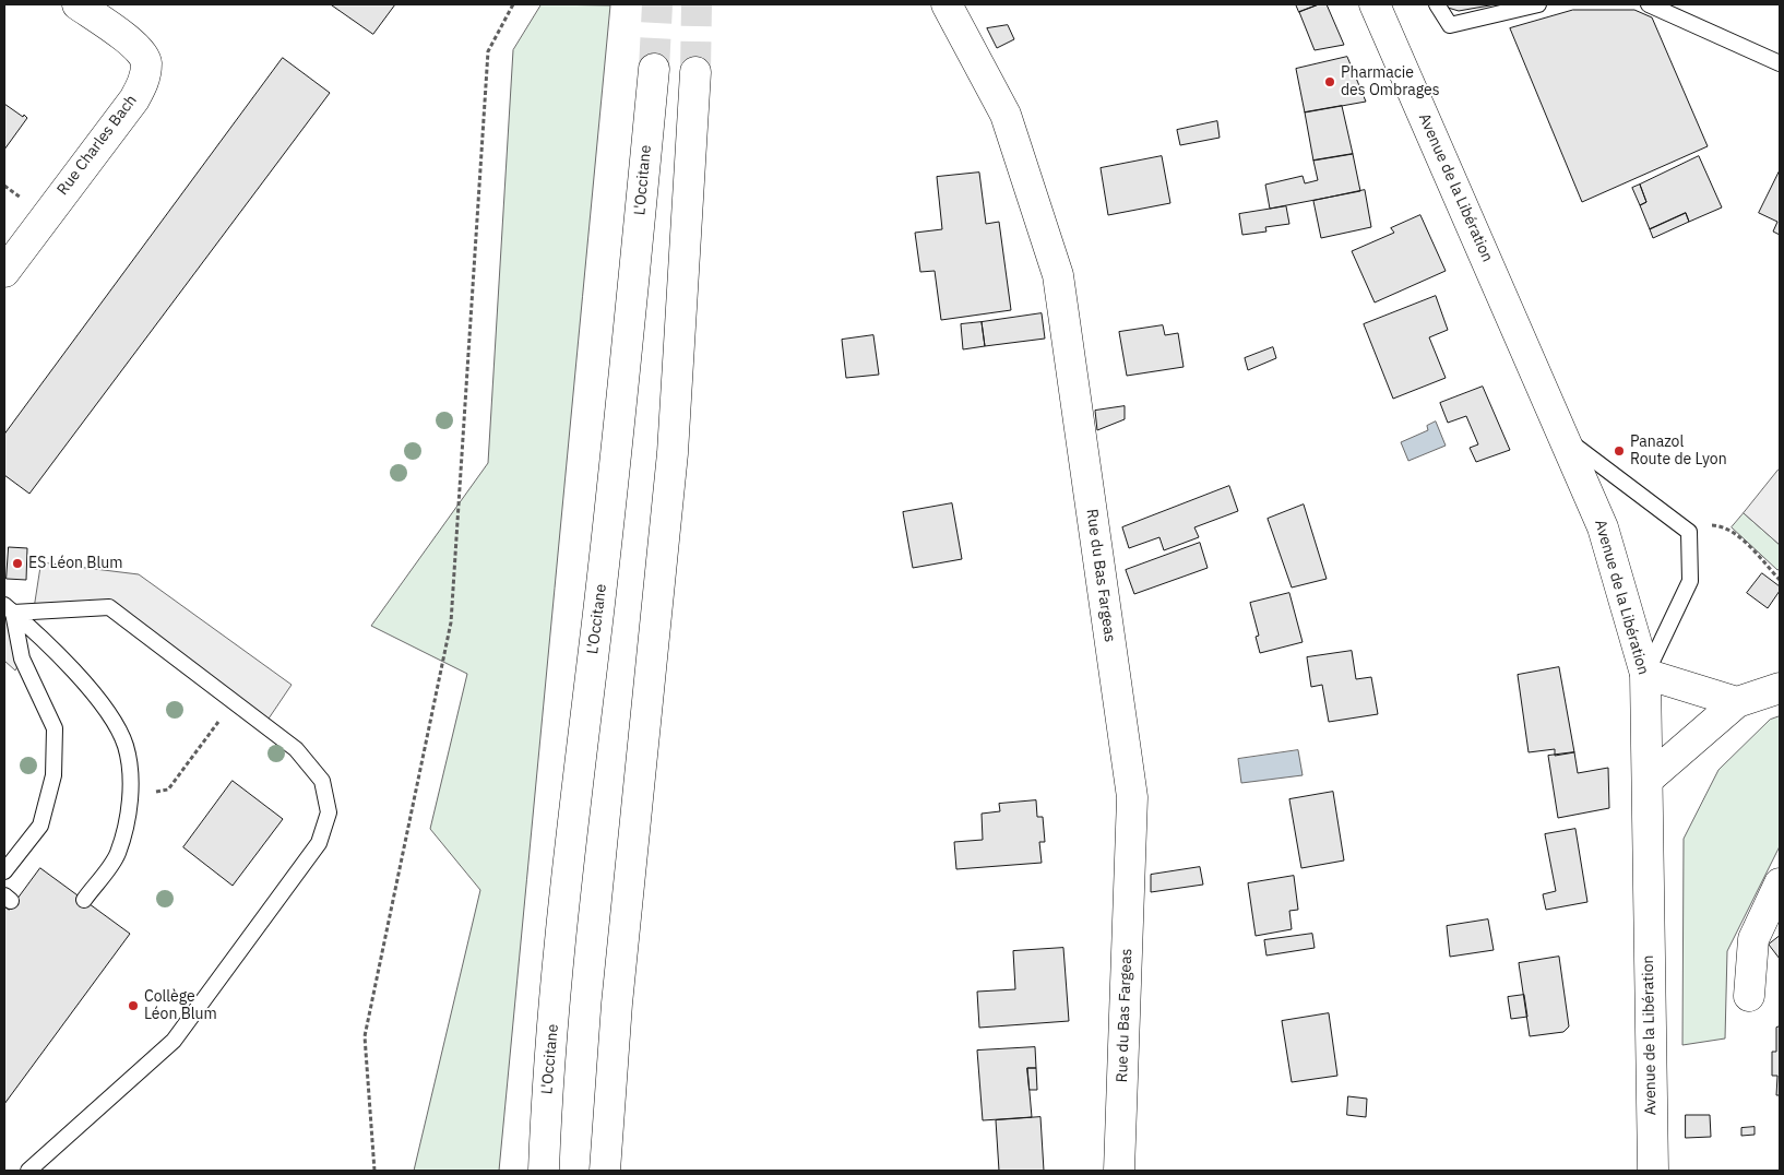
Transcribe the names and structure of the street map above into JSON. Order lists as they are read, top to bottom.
{
  "streets": {
    "main road": [
      "Rue Charles Bach",
      "L'Occitane",
      "Avenue de la Libération",
      "Rue du Bas Fargeas"
    ]
  },
  "places": [
    "Pharmacie des Ombrages",
    "Panazol Route de Lyon",
    "ES Léon Blum",
    "Collège Léon Blum"
  ]
}
